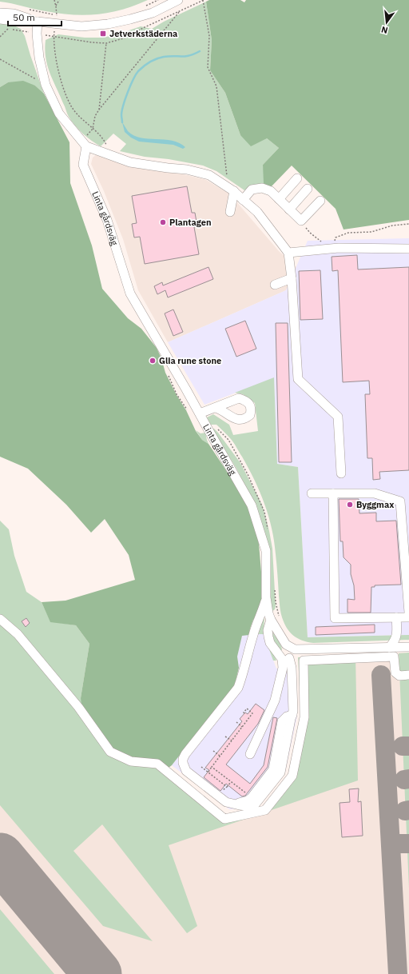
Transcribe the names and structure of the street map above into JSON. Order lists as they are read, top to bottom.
{
  "streets": {
    "street": ["Linta gårdsväg"]
  },
  "places": {
    "transit": ["Jetverkstäderna"],
    "other": ["Plantagen", "Glia rune stone", "Byggmax"]
  },
  "scale_bar": "50 m",
  "north": "bottom"
}
